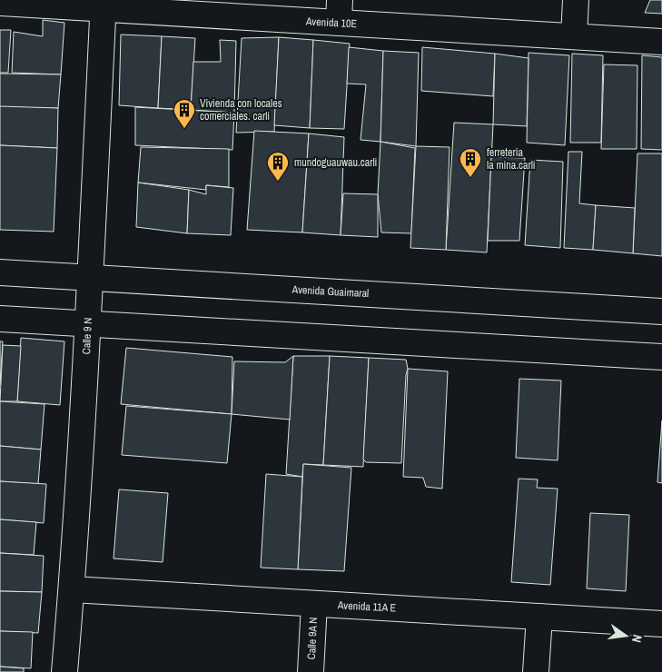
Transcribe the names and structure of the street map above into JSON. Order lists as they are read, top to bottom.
{
  "streets": {
    "street": [
      "Avenida 10E",
      "Avenida Guaimaral",
      "Calle 9 N",
      "Avenida 11A E",
      "Calle 9A N"
    ]
  },
  "crossings": [
    ["Avenida 10E", "Calle 9 N"],
    ["Avenida Guaimaral", "Calle 9 N"],
    ["Calle 9 N", "Avenida 11A E"],
    ["Avenida 11A E", "Calle 9A N"]
  ],
  "places": {
    "building": ["Vivienda con locales comerciales. carli", "ferreteria la mina.carli", "mundoguauwau.carli"]
  },
  "north": "right"
}
